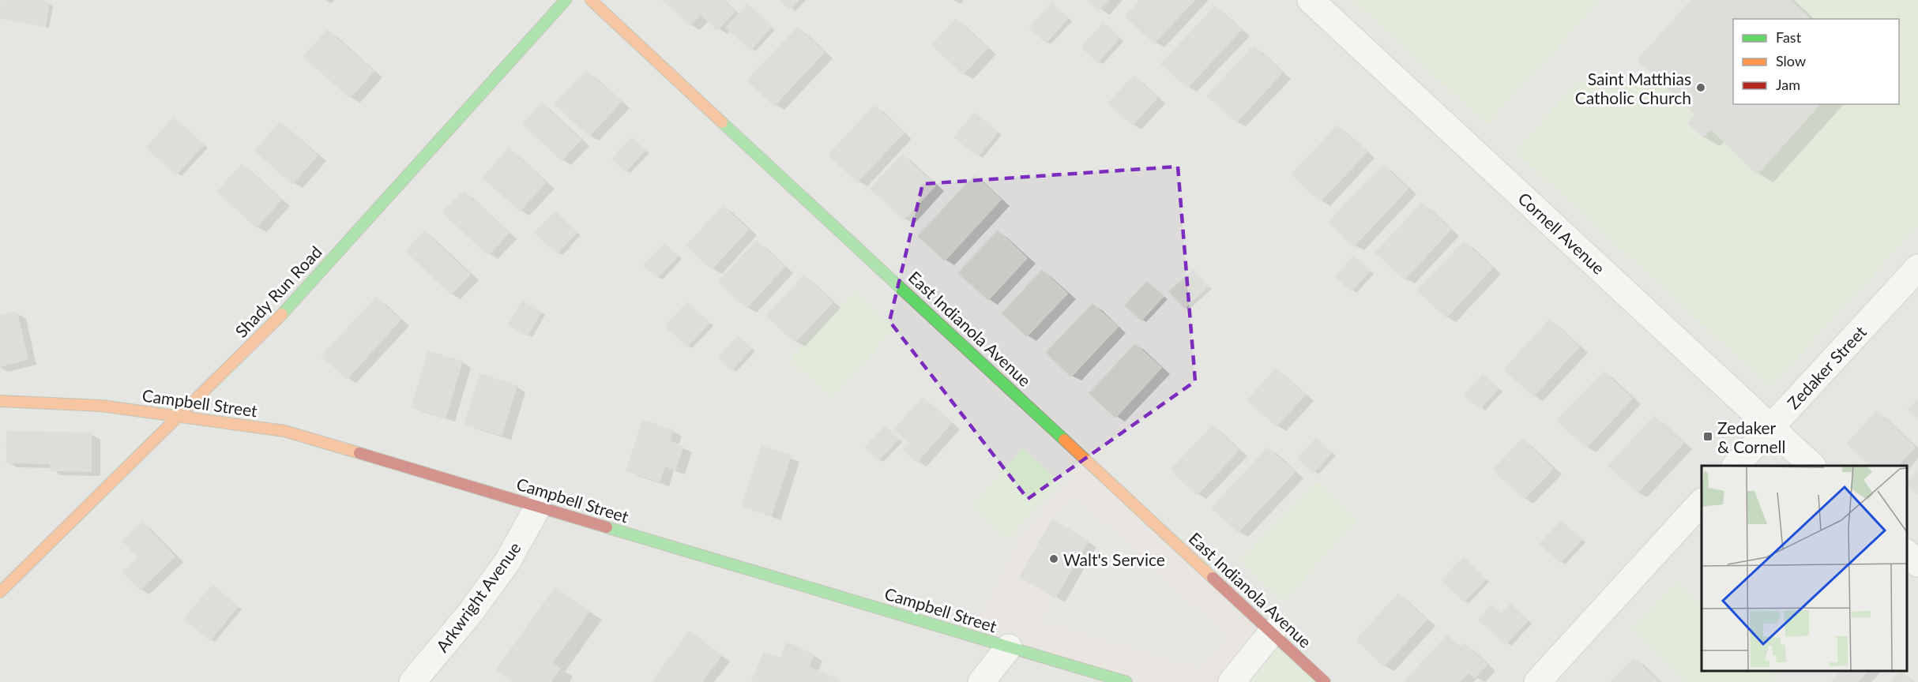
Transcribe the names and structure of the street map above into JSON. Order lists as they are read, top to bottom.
{
  "streets": {
    "street": [
      "Cornell Avenue",
      "Shady Run Road",
      "East Indianola Avenue",
      "Zedaker Street",
      "Campbell Street",
      "Arkwright Avenue"
    ]
  },
  "crossings": [
    ["Cornell Avenue", "Zedaker Street"],
    ["Shady Run Road", "Campbell Street"],
    ["Campbell Street", "Arkwright Avenue"]
  ],
  "places": {
    "other": ["Saint Matthias Catholic Church", "Walt's Service"],
    "transit": ["Zedaker & Cornell"]
  },
  "legend": ["Fast", "Slow", "Jam"]
}
